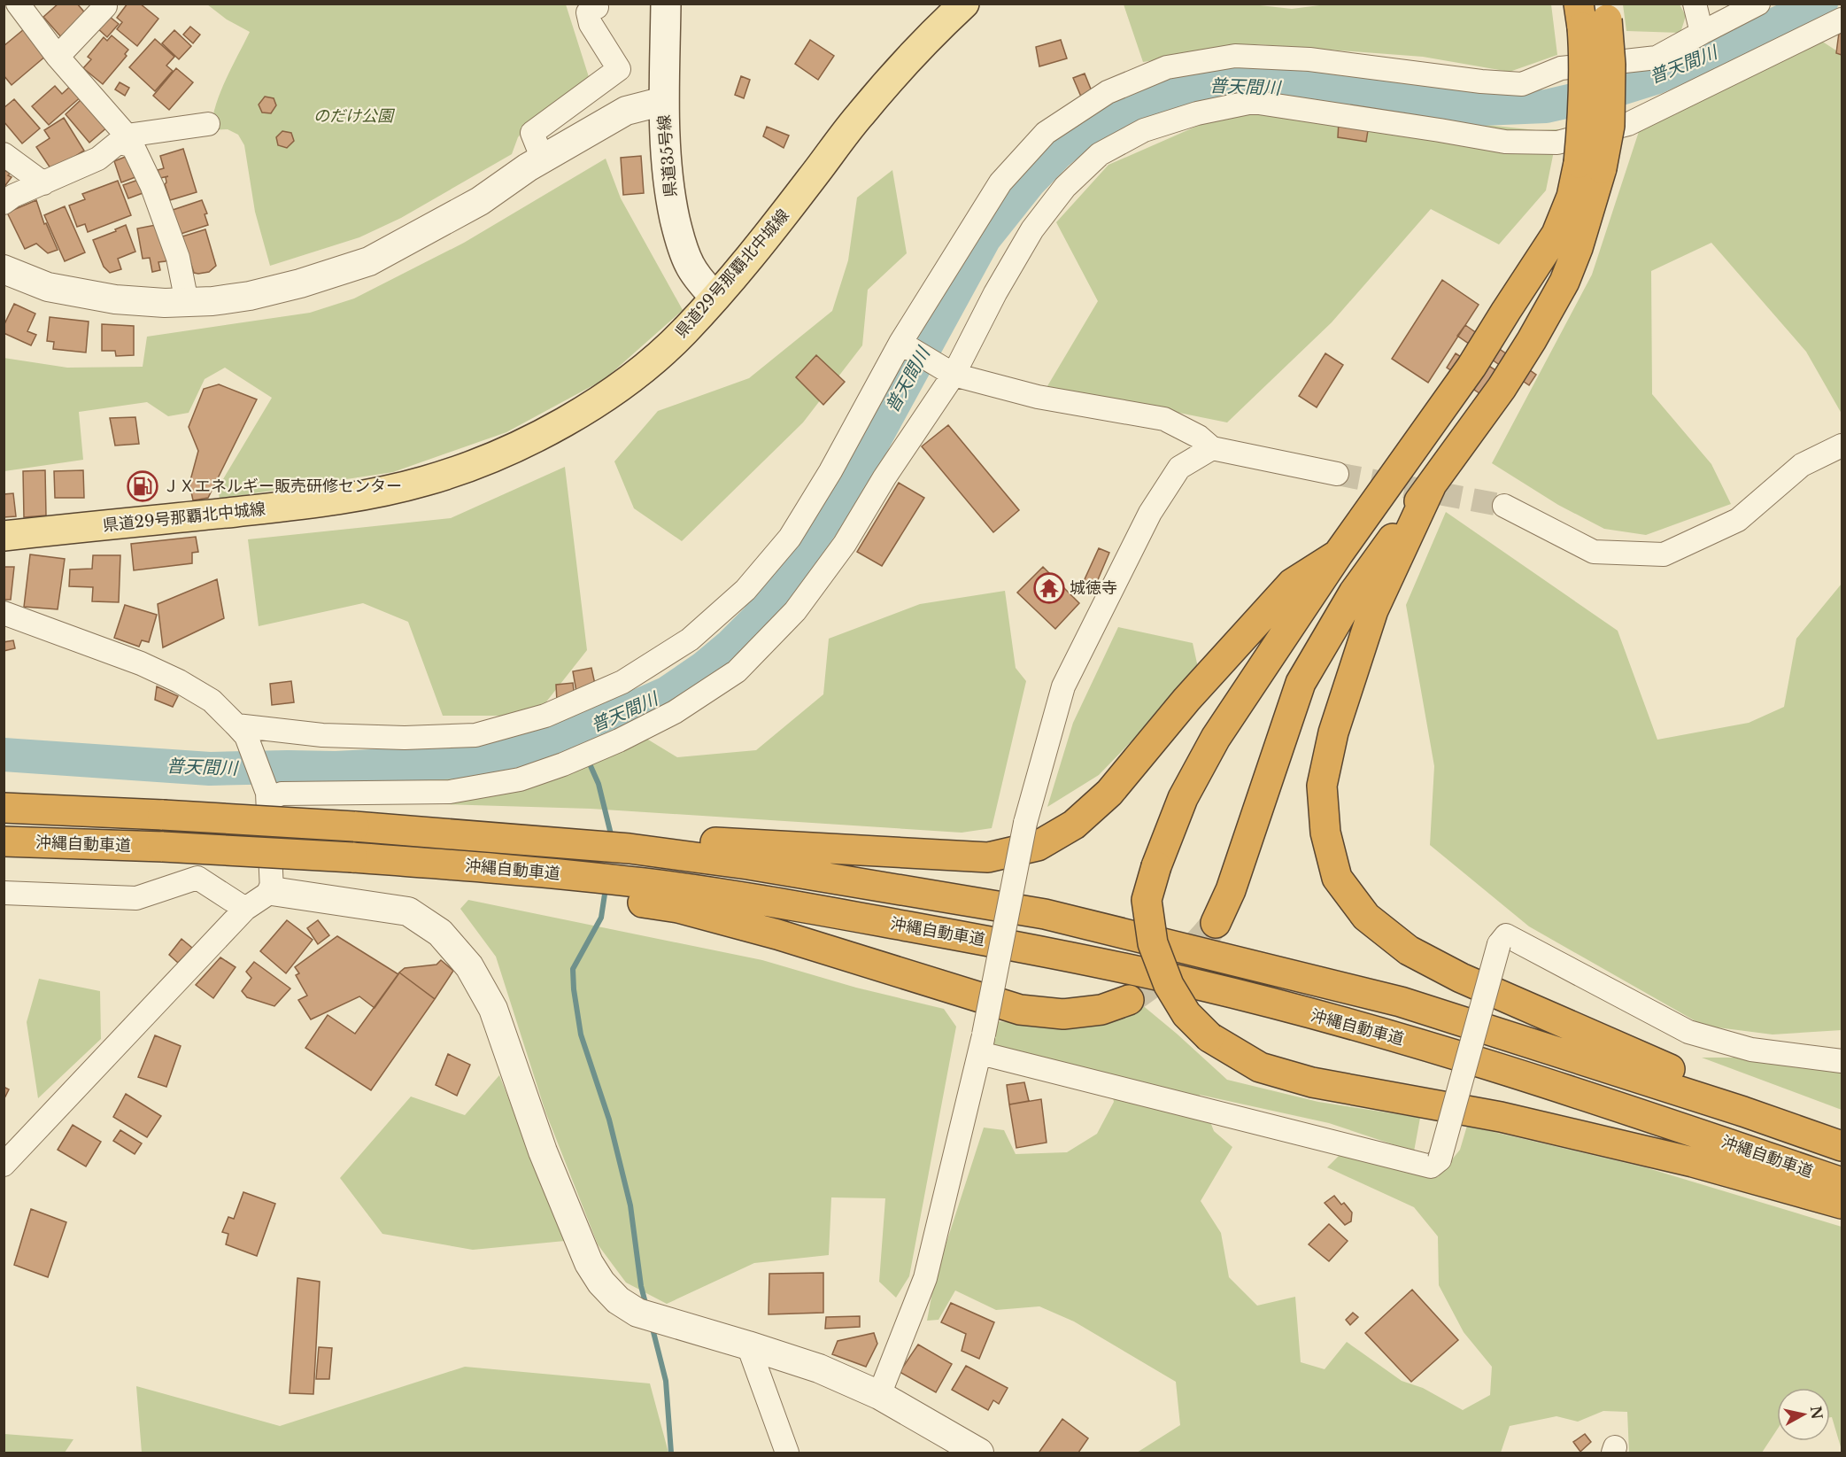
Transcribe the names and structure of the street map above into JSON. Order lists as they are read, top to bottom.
{
  "streets": {
    "highway": ["沖縄自動車道"],
    "main road": ["県道35号線", "県道29号那覇北中城線"]
  },
  "crossings": [
    ["県道35号線", "県道29号那覇北中城線"]
  ],
  "water": ["普天間川"],
  "parks": ["のだけ公園"],
  "places": {
    "fuel station": ["ＪＸエネルギー販売研修センター"],
    "temple": ["城徳寺"]
  },
  "north": "right"
}
